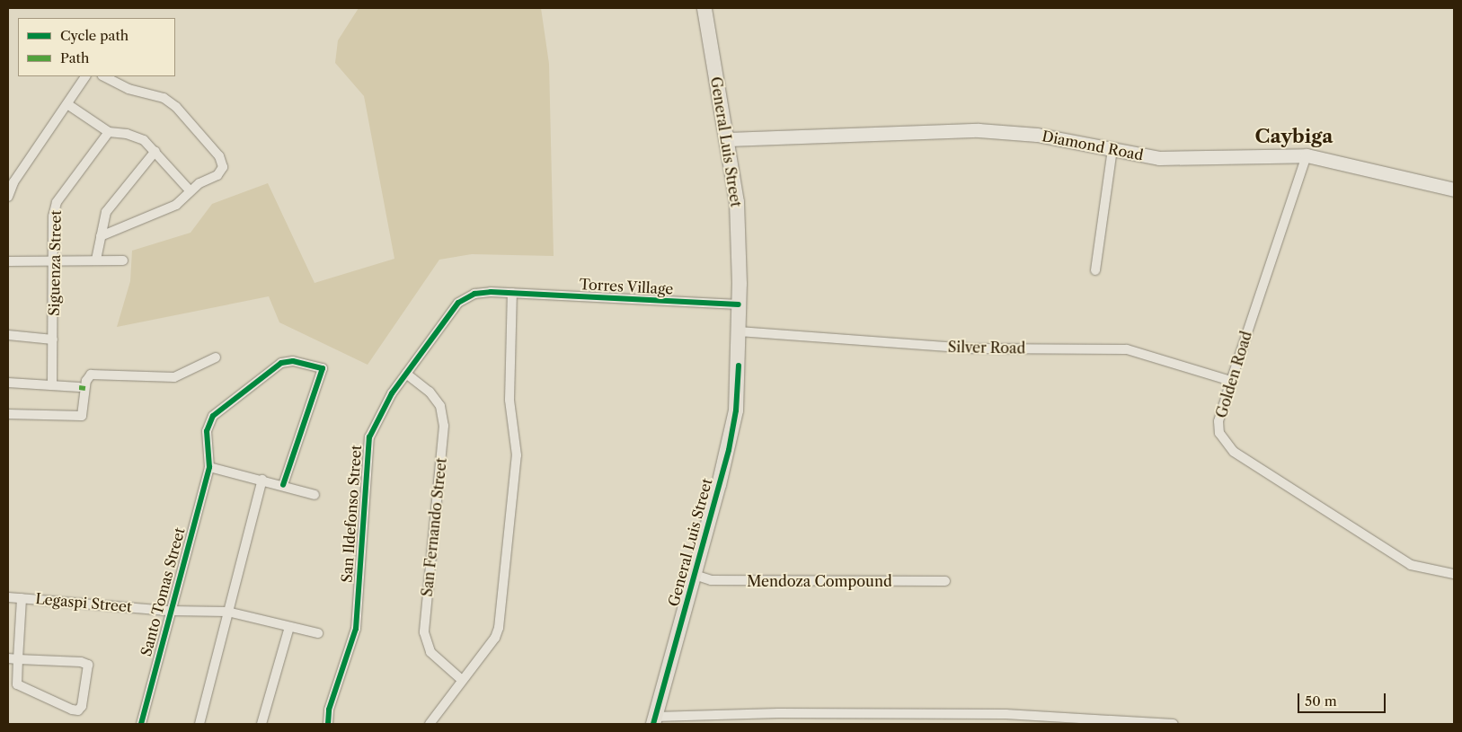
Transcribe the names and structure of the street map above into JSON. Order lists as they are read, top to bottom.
{
  "streets": {
    "main road": ["General Luis Street", "Diamond Road"],
    "street": [
      "Siguenza Street",
      "Torres Village",
      "Silver Road",
      "Golden Road",
      "San Ildefonso Street",
      "San Fernando Street",
      "Mendoza Compound",
      "Santo Tomas Street",
      "Legaspi Street"
    ]
  },
  "crossings": [
    ["General Luis Street", "Diamond Road"],
    ["General Luis Street", "Torres Village"],
    ["General Luis Street", "Silver Road"],
    ["General Luis Street", "Mendoza Compound"],
    ["Diamond Road", "Golden Road"],
    ["Torres Village", "San Ildefonso Street"],
    ["Silver Road", "Golden Road"],
    ["San Ildefonso Street", "San Fernando Street"],
    ["Santo Tomas Street", "Legaspi Street"]
  ],
  "districts": ["Caybiga"],
  "legend": ["Cycle path", "Path"],
  "scale_bar": "50 m"
}
